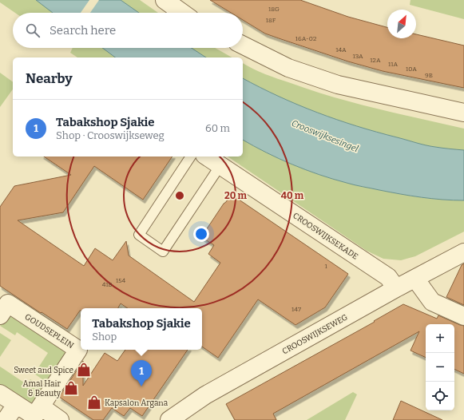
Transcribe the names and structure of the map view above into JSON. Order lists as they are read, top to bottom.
{
  "streets": {
    "street": ["CROOSWIJKSEKADE", "GOUDSEPLEIN", "CROOSWIJKSEWEG"]
  },
  "crossings": [
    ["CROOSWIJKSEKADE", "CROOSWIJKSEWEG"]
  ],
  "water": ["Crooswijksesingel"],
  "places": {
    "shop": ["Sweet and Spice", "Amal Hair & Beauty", "Kapsalon Argana"]
  },
  "house_numbers": [
    "18G",
    "18F",
    "16A-02",
    "14A",
    "13A",
    "12A",
    "11A",
    "10A",
    "9B",
    "1",
    "154",
    "418",
    "147"
  ],
  "north": "top right",
  "page": {
    "search": "Search here",
    "heading": "Nearby",
    "list": [
      {
        "mark": "1",
        "name": "Tabakshop Sjakie",
        "note": "Shop · Crooswijkseweg",
        "value": "60 m"
      }
    ],
    "popup": ["Tabakshop Sjakie", "Shop"],
    "map_buttons": ["+", "−"],
    "pins": "1"
  },
  "rings": ["20 m", "40 m"]
}
